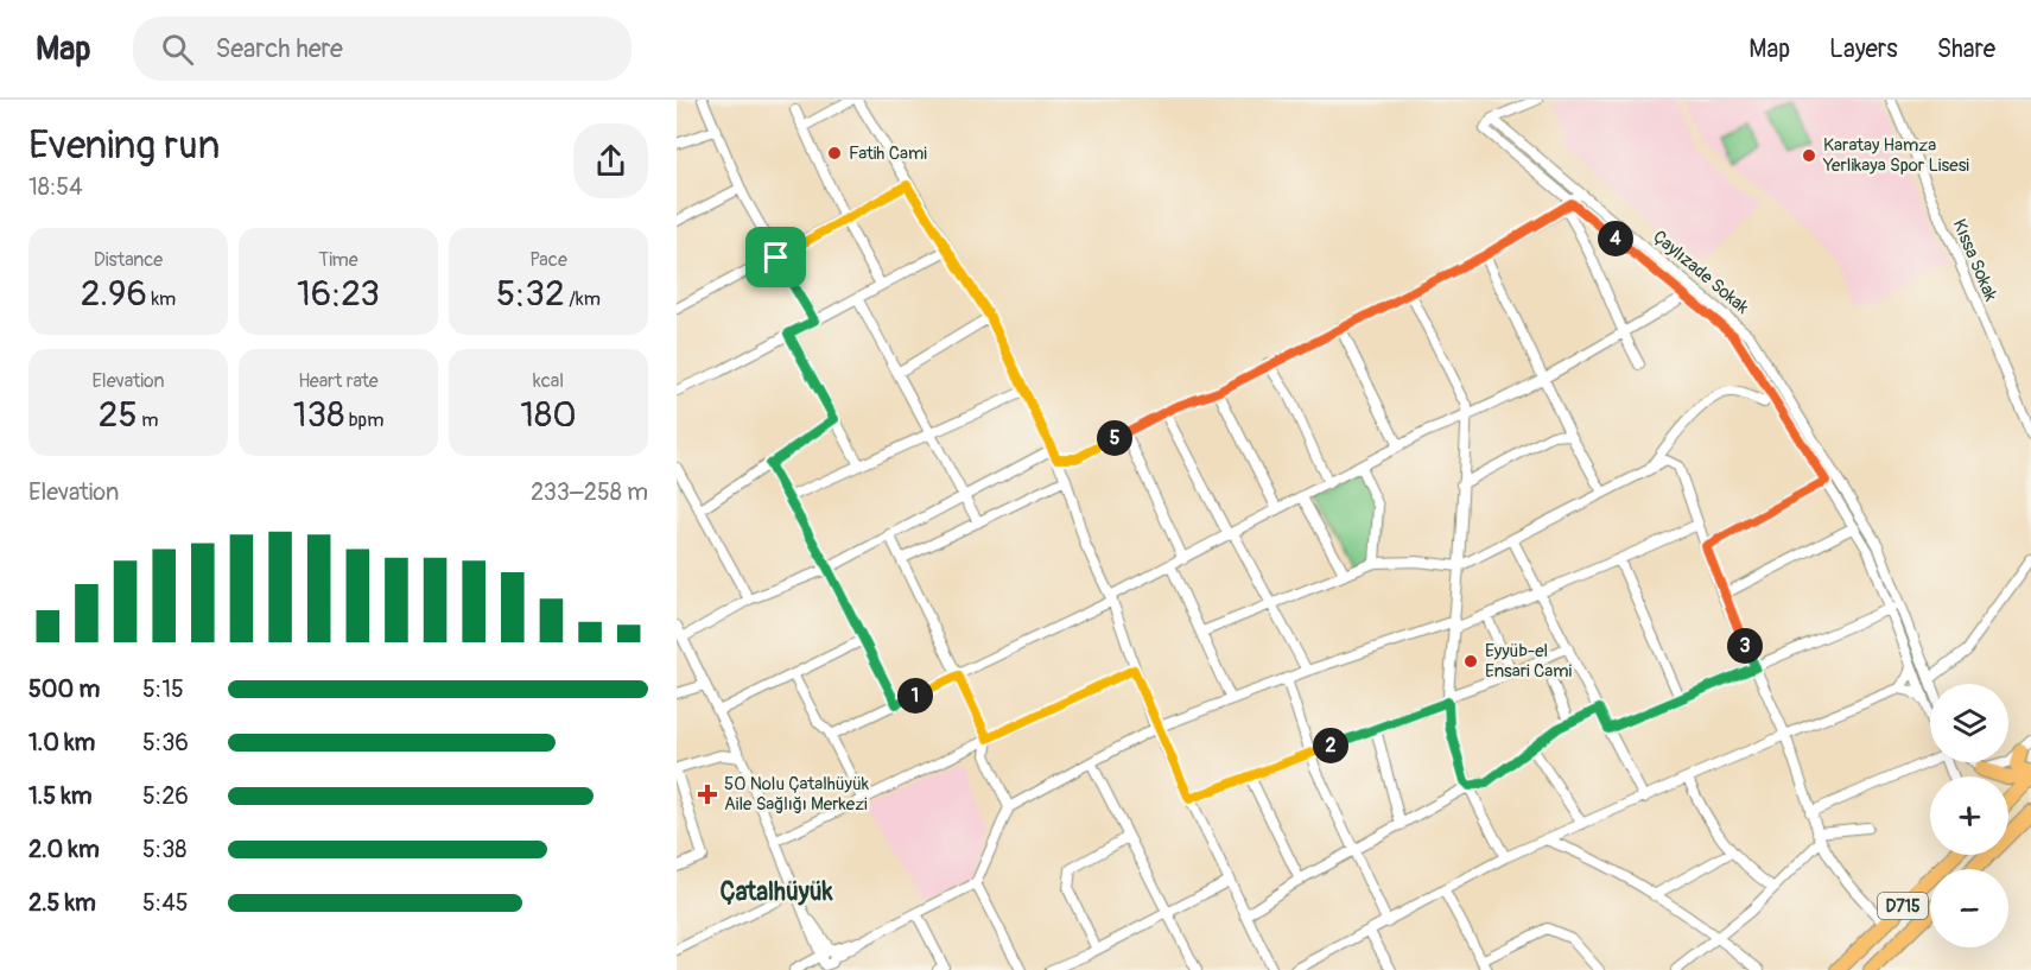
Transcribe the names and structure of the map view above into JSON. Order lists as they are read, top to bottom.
{
  "streets": {
    "highway": ["D715"],
    "street": ["Kıssa Sokak", "Çaylızade Sokak"]
  },
  "districts": ["Çatalhüyük"],
  "places": {
    "other": ["Fatih Cami", "Karatay Hamza Yerlikaya Spor Lisesi", "Eyyüb-el Ensari Cami"],
    "health": ["50 Nolu Çatalhüyük Aile Sağlığı Merkezi"]
  },
  "page": {
    "header": "Map",
    "search": "Search here",
    "nav": ["Map", "Layers", "Share"],
    "heading": ["Evening run", "18:54"],
    "stats": [
      ["Distance", "2.96 km"],
      ["Time", "16:23"],
      ["Pace", "5:32 /km"],
      ["Elevation", "25 m"],
      ["Heart rate", "138 bpm"],
      ["kcal", "180"]
    ],
    "pins": [
      "4",
      "5",
      "3",
      "1",
      "2"
    ],
    "chart": ["Elevation", "233–258 m"],
    "list": [
      {
        "name": "500 m",
        "note": "5:15"
      },
      {
        "name": "1.0 km",
        "note": "5:36"
      },
      {
        "name": "1.5 km",
        "note": "5:26"
      },
      {
        "name": "2.0 km",
        "note": "5:38"
      },
      {
        "name": "2.5 km",
        "note": "5:45"
      }
    ],
    "map_buttons": ["+", "−"]
  }
}
